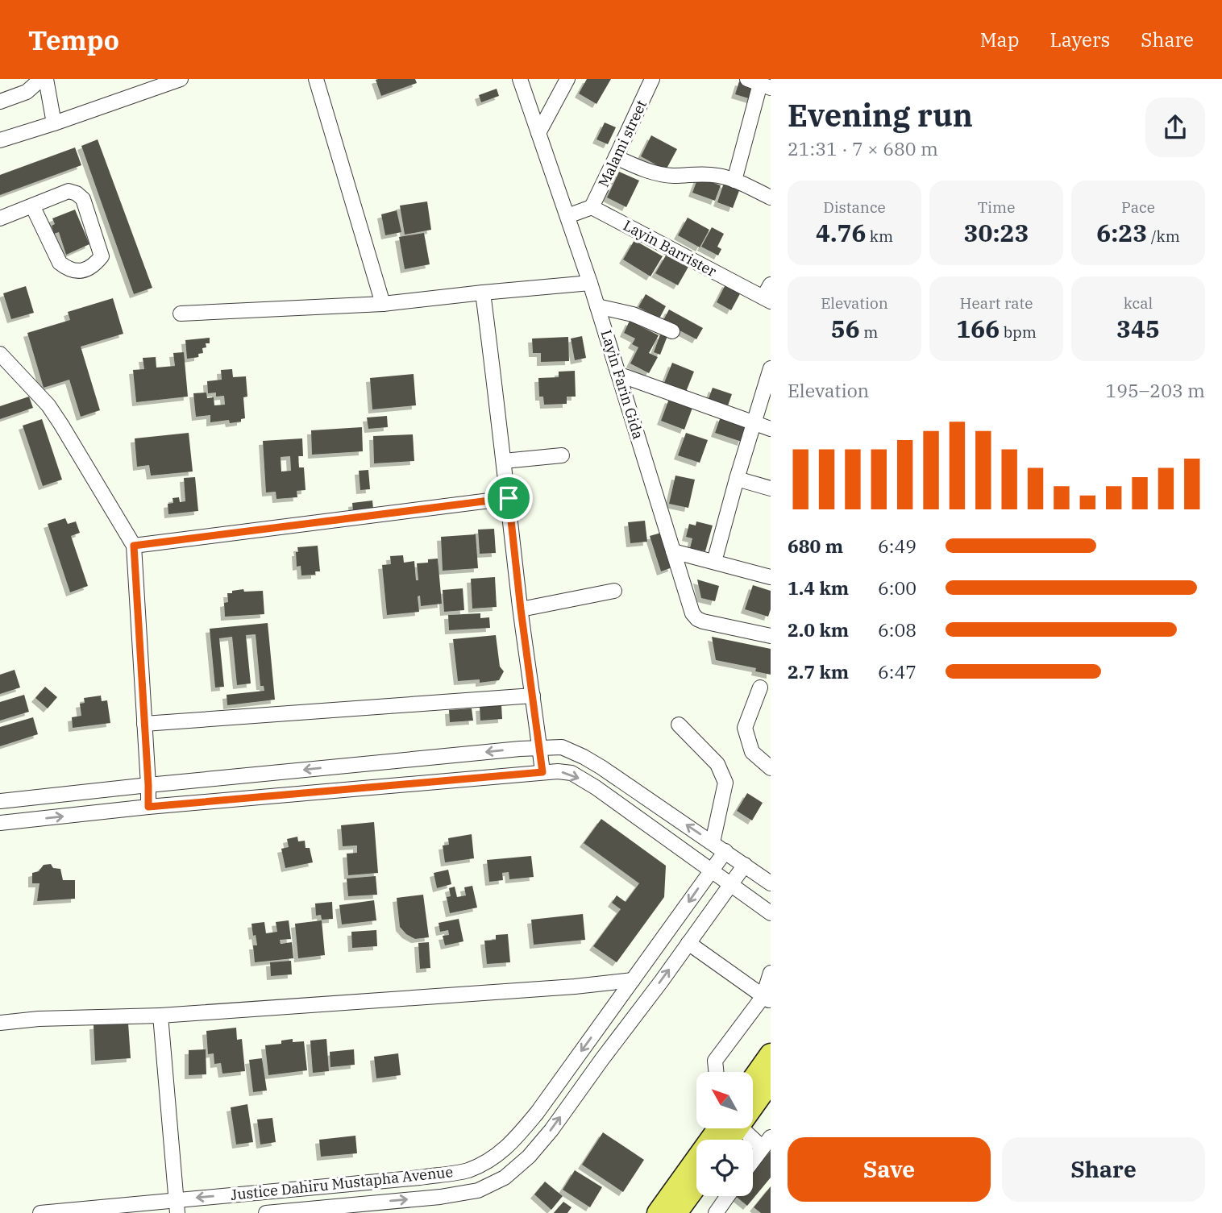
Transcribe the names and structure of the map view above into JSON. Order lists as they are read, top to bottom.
{
  "streets": {
    "street": [
      "Malami street",
      "Layin Barrister",
      "Layin Farin Gida",
      "Justice Dahiru Mustapha Avenue"
    ]
  },
  "crossings": [
    ["Malami street", "Layin Barrister"]
  ],
  "north": "top left",
  "page": {
    "header": "Tempo",
    "nav": ["Map", "Layers", "Share"],
    "heading": ["Evening run", "21:31 · 7 × 680 m"],
    "stats": [
      ["Distance", "4.76 km"],
      ["Time", "30:23"],
      ["Pace", "6:23 /km"],
      ["Elevation", "56 m"],
      ["Heart rate", "166 bpm"],
      ["kcal", "345"]
    ],
    "chart": ["Elevation", "195–203 m"],
    "list": [
      {
        "name": "680 m",
        "note": "6:49"
      },
      {
        "name": "1.4 km",
        "note": "6:00"
      },
      {
        "name": "2.0 km",
        "note": "6:08"
      },
      {
        "name": "2.7 km",
        "note": "6:47"
      }
    ],
    "buttons": ["Save", "Share"]
  }
}
